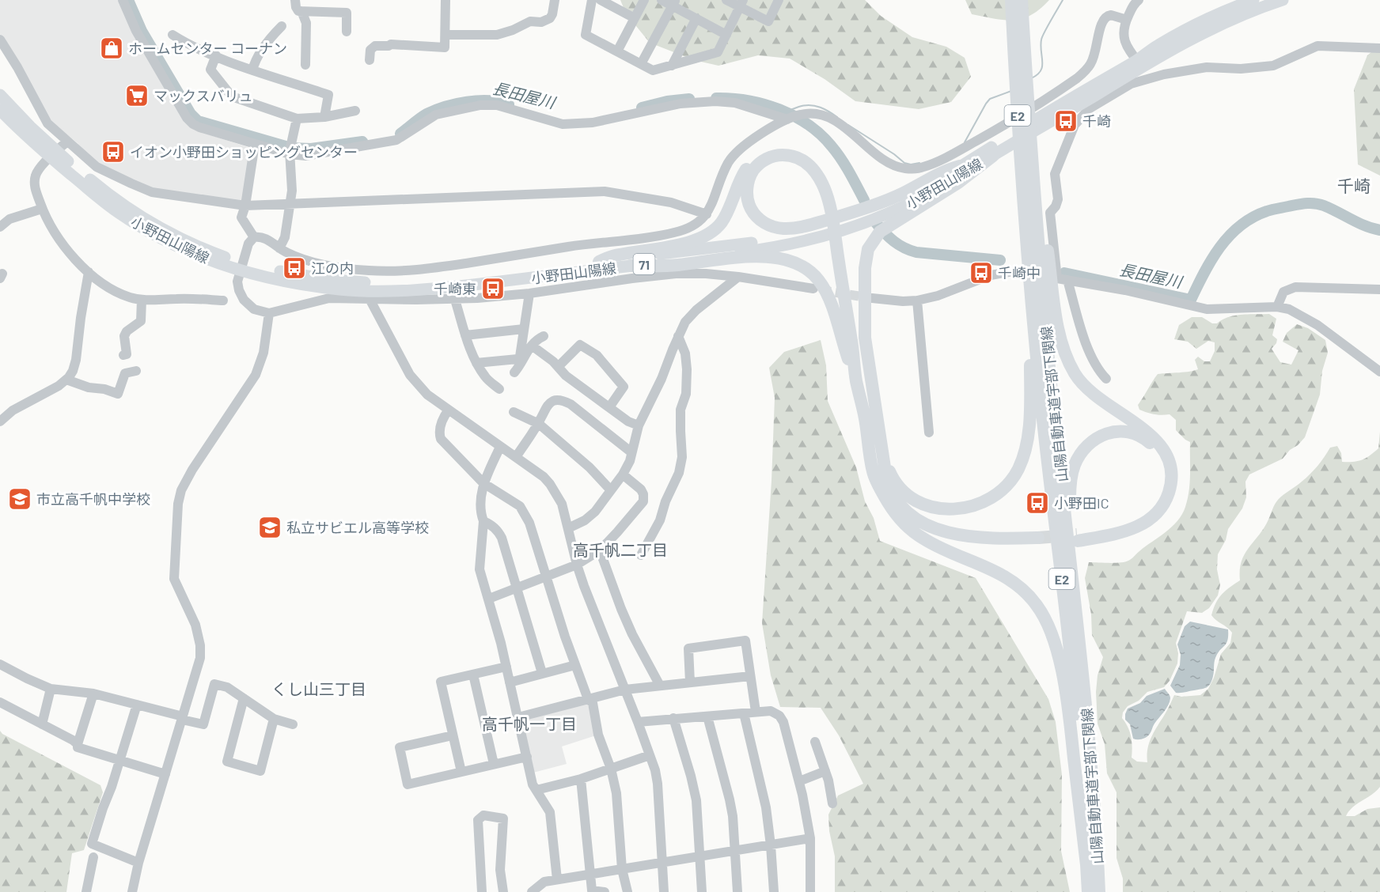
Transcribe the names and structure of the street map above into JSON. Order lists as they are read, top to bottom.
{
  "streets": {
    "highway": ["E2", "山陽自動車道宇部下関線"],
    "main road": ["小野田山陽線", "71"]
  },
  "districts": [
    "千崎",
    "高千帆二丁目",
    "くし山三丁目",
    "高千帆一丁目"
  ],
  "water": ["長田屋川"],
  "places": {
    "shop": ["ホームセンター コーナン"],
    "supermarket": ["マックスバリュ"],
    "bus stop": [
      "千崎",
      "イオン小野田ショッピングセンター",
      "江の内",
      "千崎中",
      "千崎東",
      "小野田IC"
    ],
    "school or university": ["市立高千帆中学校", "私立サビエル高等学校"]
  }
}
